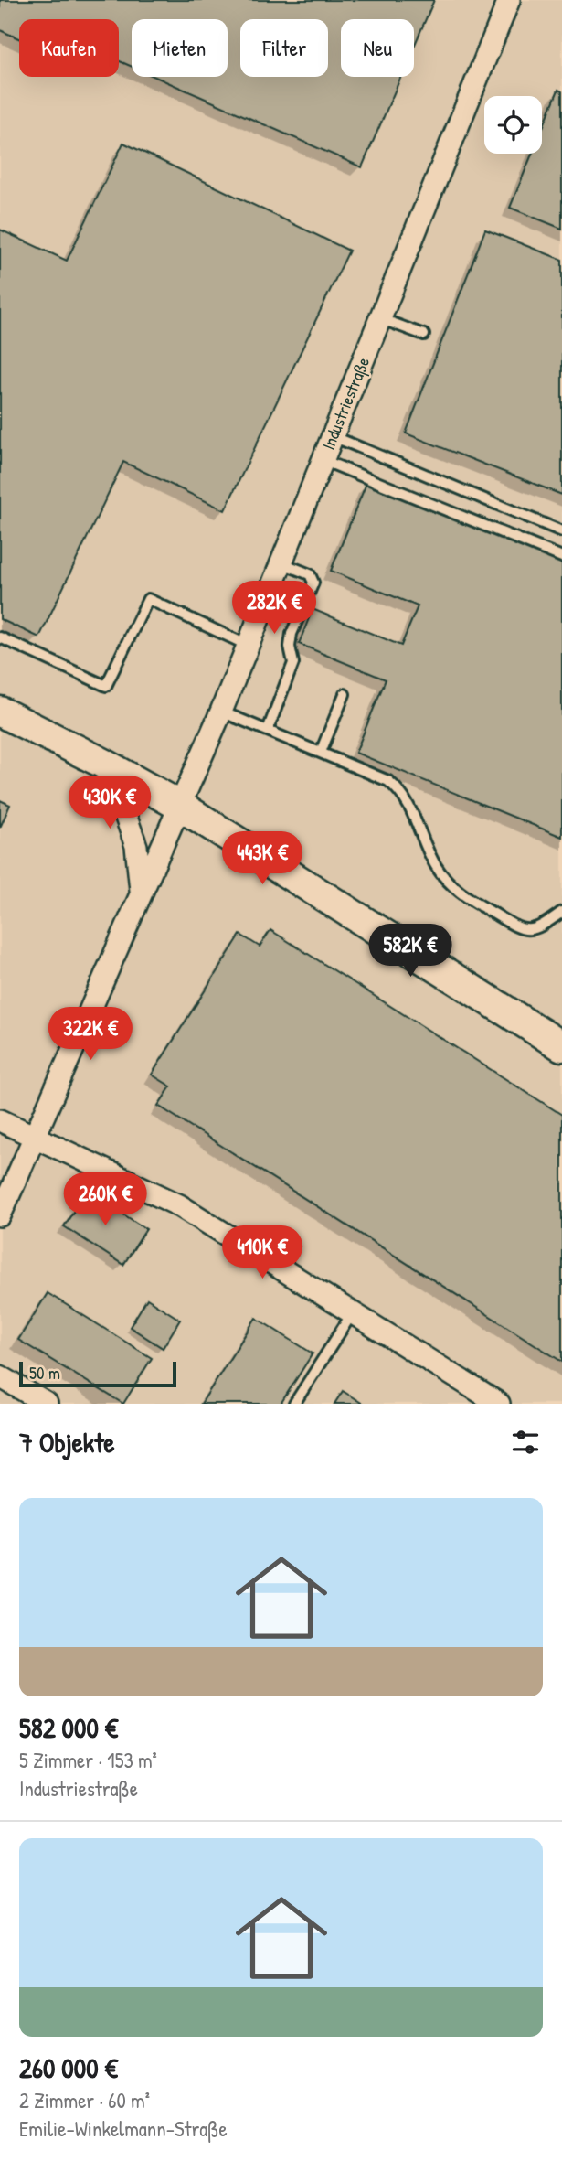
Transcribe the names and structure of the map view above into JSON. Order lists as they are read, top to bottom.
{
  "streets": {
    "street": ["Industriestraße"]
  },
  "scale_bar": "50 m",
  "page": {
    "chip": [
      "Kaufen",
      "Mieten",
      "Filter",
      "Neu"
    ],
    "price": [
      "282K €",
      "430K €",
      "443K €",
      "582K €",
      "322K €",
      "260K €",
      "410K €"
    ],
    "scale": "50 m",
    "heading": "7 Objekte",
    "list": [
      {
        "name": "582 000 €",
        "note": "5 Zimmer · 153 m² · Industriestraße"
      },
      {
        "name": "260 000 €",
        "note": "2 Zimmer · 60 m² · Emilie-Winkelmann-Straße"
      }
    ]
  }
}
